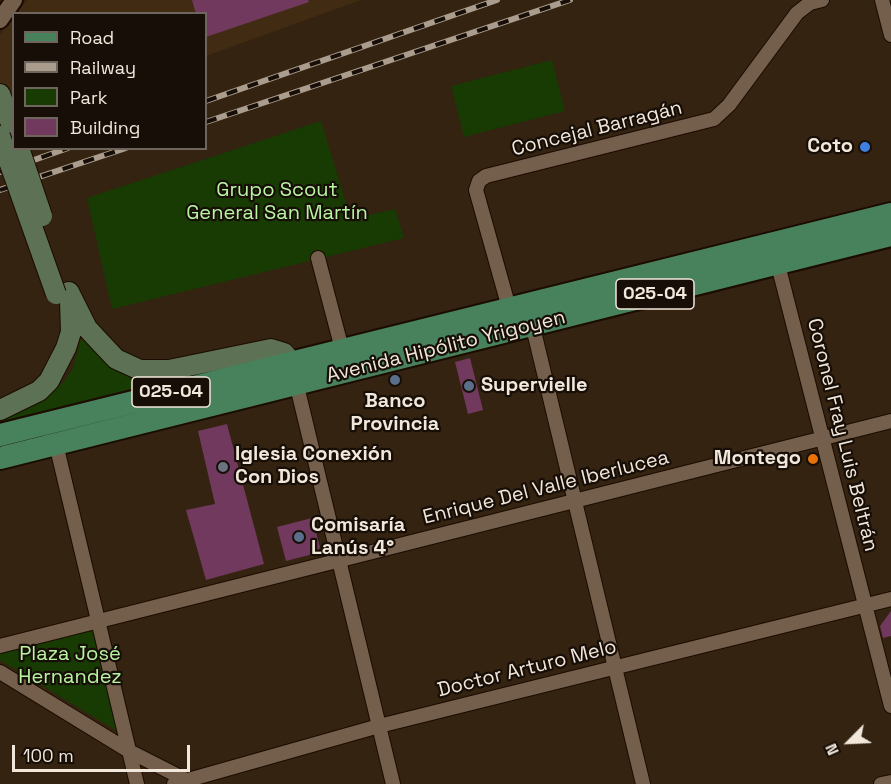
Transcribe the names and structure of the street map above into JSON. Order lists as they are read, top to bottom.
{
  "streets": {
    "main road": ["025-04", "Avenida Hipólito Yrigoyen"],
    "street": [
      "Concejal Barragán",
      "Coronel Fray Luis Beltrán",
      "Enrique Del Valle Iberlucea",
      "Doctor Arturo Melo"
    ]
  },
  "crossings": [
    ["Concejal Barragán", "Avenida Hipólito Yrigoyen"],
    ["Avenida Hipólito Yrigoyen", "Coronel Fray Luis Beltrán"],
    ["Coronel Fray Luis Beltrán", "Enrique Del Valle Iberlucea"],
    ["Coronel Fray Luis Beltrán", "Doctor Arturo Melo"]
  ],
  "parks": ["Grupo Scout General San Martín", "Plaza José Hernandez"],
  "places": [
    "Coto",
    "Banco Provincia",
    "Supervielle",
    "Montego",
    "Iglesia Conexión Con Dios",
    "Comisaría Lanús 4°"
  ],
  "legend": [
    "Road",
    "Railway",
    "Park",
    "Building"
  ],
  "scale_bar": "100 m",
  "north": "bottom left"
}
